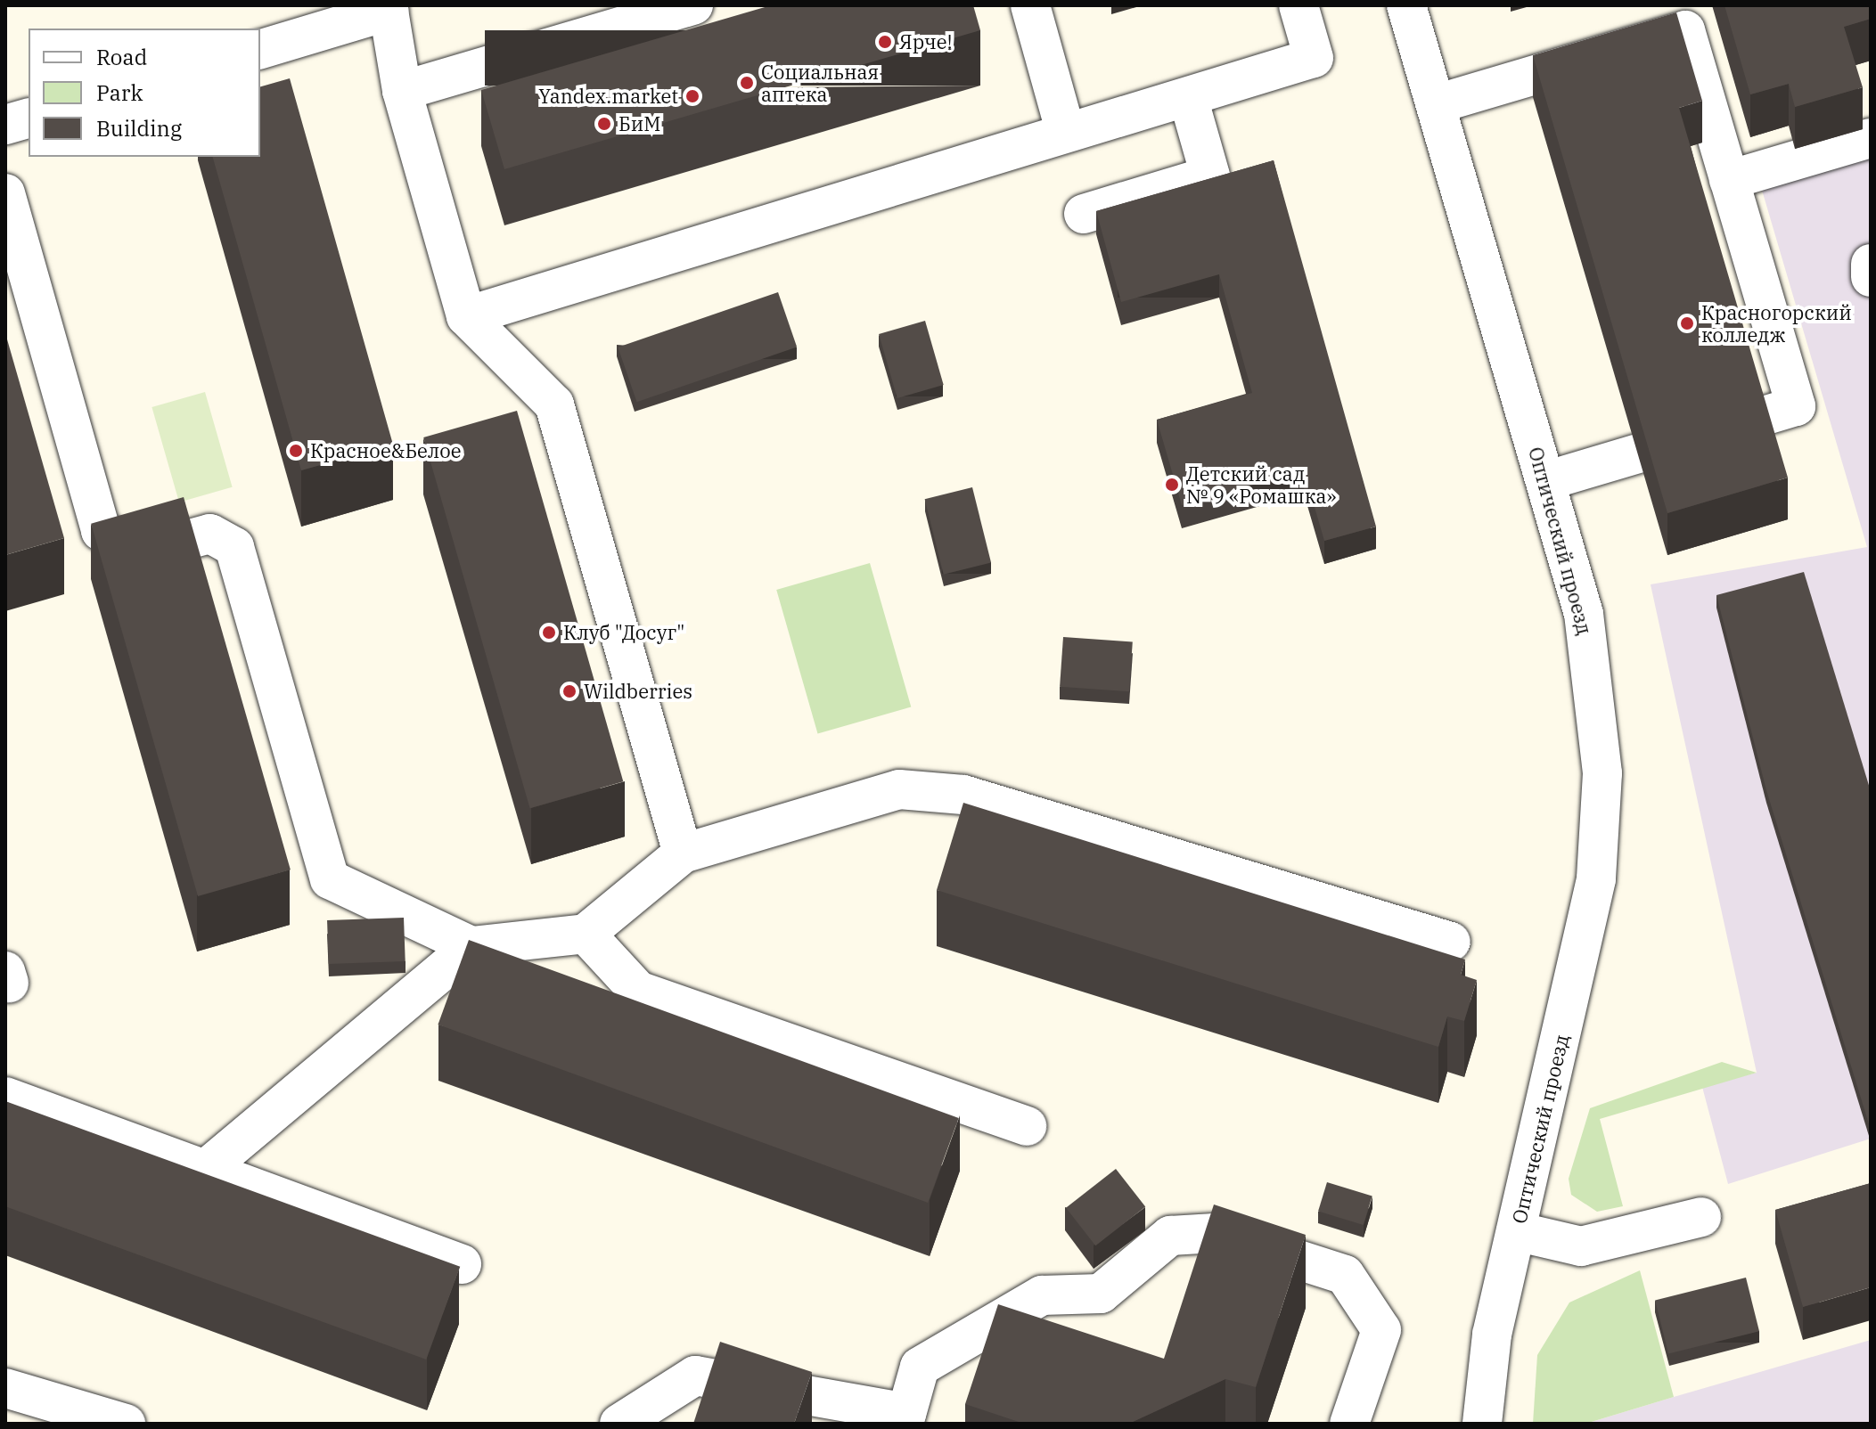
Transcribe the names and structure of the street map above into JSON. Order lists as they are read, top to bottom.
{
  "streets": {
    "street": ["Оптический проезд"]
  },
  "places": [
    "Ярче!",
    "Социальная аптека",
    "Yandex.market",
    "БиМ",
    "Красногорский колледж",
    "Красное&Белое",
    "Детский сад № 9 «Ромашка»",
    "Клуб \"Досуг\"",
    "Wildberries"
  ],
  "legend": ["Road", "Park", "Building"]
}
